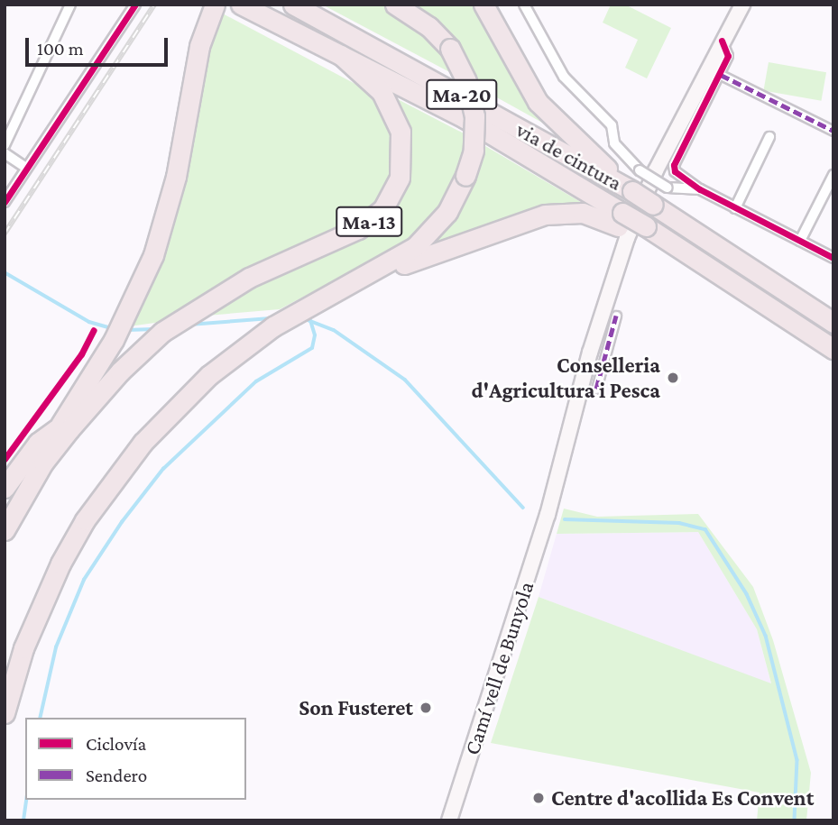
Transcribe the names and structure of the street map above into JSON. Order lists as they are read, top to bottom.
{
  "streets": {
    "highway": ["Ma-20", "via de cintura", "Ma-13"],
    "main road": ["Camí vell de Bunyola"]
  },
  "crossings": [
    ["Ma-20", "via de cintura"],
    ["Ma-20", "Ma-13"],
    ["via de cintura", "Ma-13"]
  ],
  "places": ["Conselleria d'Agricultura i Pesca", "Son Fusteret", "Centre d'acollida Es Convent"],
  "legend": ["Ciclovía", "Sendero"],
  "scale_bar": "100 m"
}
